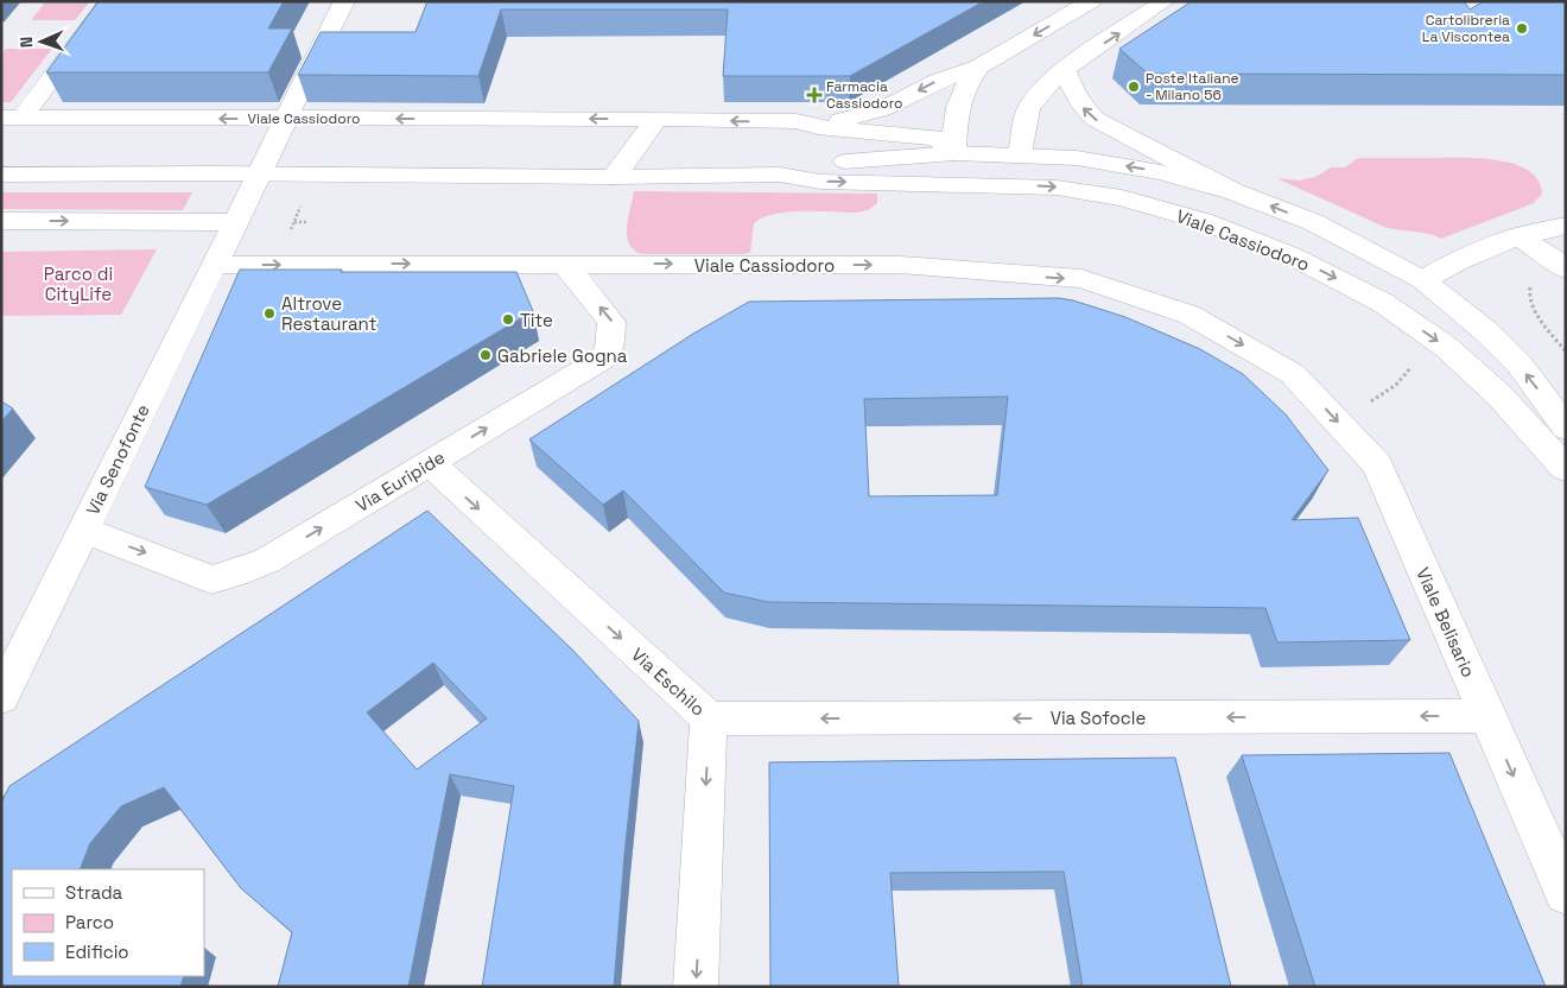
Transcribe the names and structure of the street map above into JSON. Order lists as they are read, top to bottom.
{
  "streets": {
    "street": [
      "Viale Cassiodoro",
      "Via Senofonte",
      "Via Euripide",
      "Viale Belisario",
      "Via Eschilo",
      "Via Sofocle"
    ]
  },
  "crossings": [
    ["Viale Cassiodoro", "Via Senofonte"],
    ["Viale Cassiodoro", "Via Euripide"],
    ["Viale Cassiodoro", "Viale Belisario"],
    ["Via Senofonte", "Via Euripide"],
    ["Via Euripide", "Via Eschilo"],
    ["Viale Belisario", "Via Sofocle"],
    ["Via Eschilo", "Via Sofocle"]
  ],
  "one_way": ["Viale Belisario", "Via Eschilo", "Via Sofocle"],
  "parks": ["Parco di CityLife"],
  "places": {
    "other": [
      "Cartolibreria La Viscontea",
      "Poste Italiane - Milano 56",
      "Altrove Restaurant",
      "Tite",
      "Gabriele Gogna"
    ],
    "health": ["Farmacia Cassiodoro"]
  },
  "legend": ["Strada", "Parco", "Edificio"],
  "north": "left"
}
